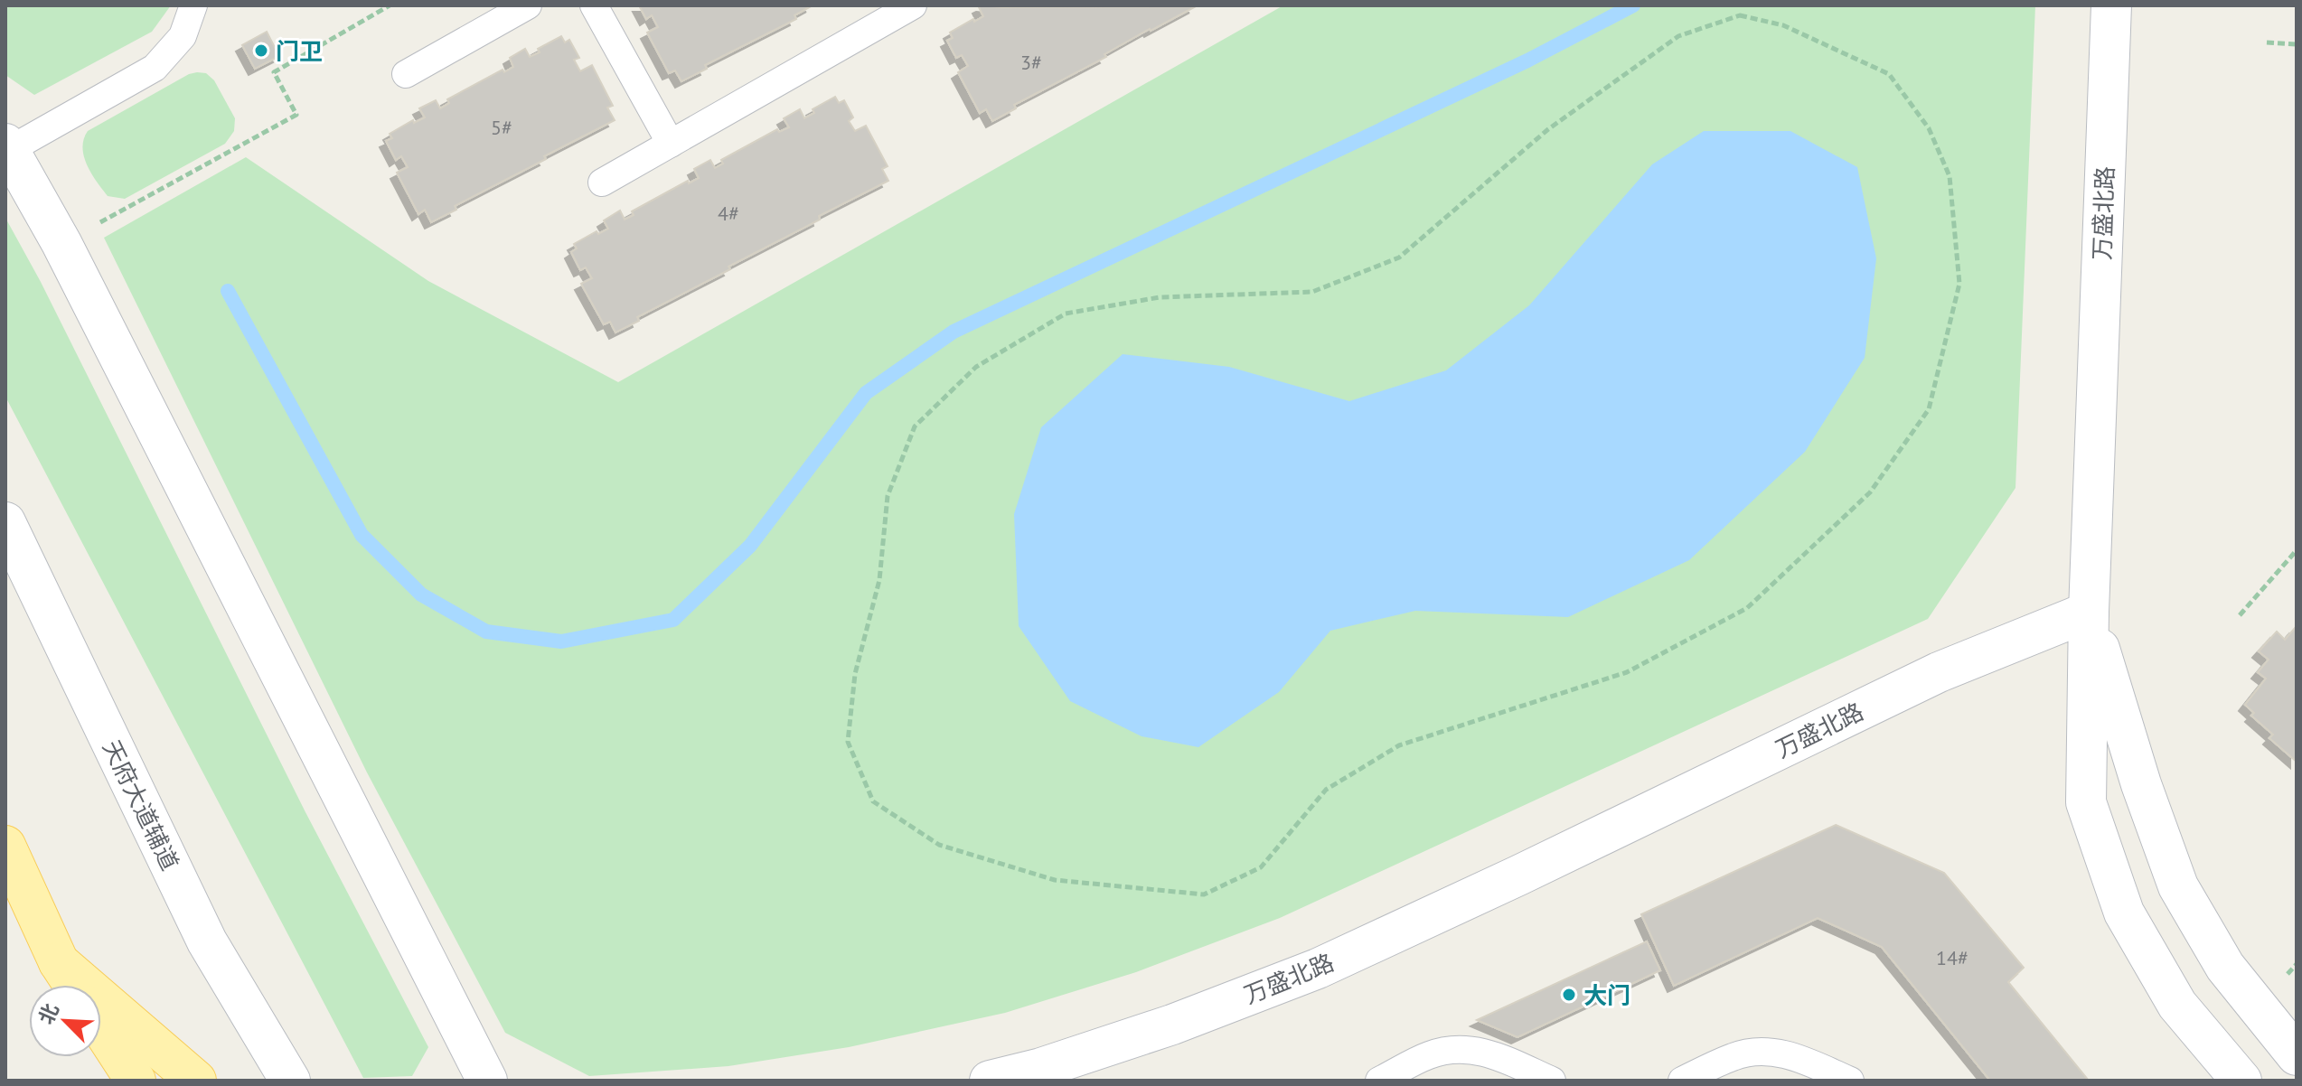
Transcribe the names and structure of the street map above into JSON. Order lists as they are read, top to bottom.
{
  "streets": {
    "street": ["万盛北路", "天府大道辅道"]
  },
  "places": ["门卫", "大门"],
  "house_numbers": [
    "3#",
    "5#",
    "4#",
    "14#"
  ],
  "north": "top left"
}
